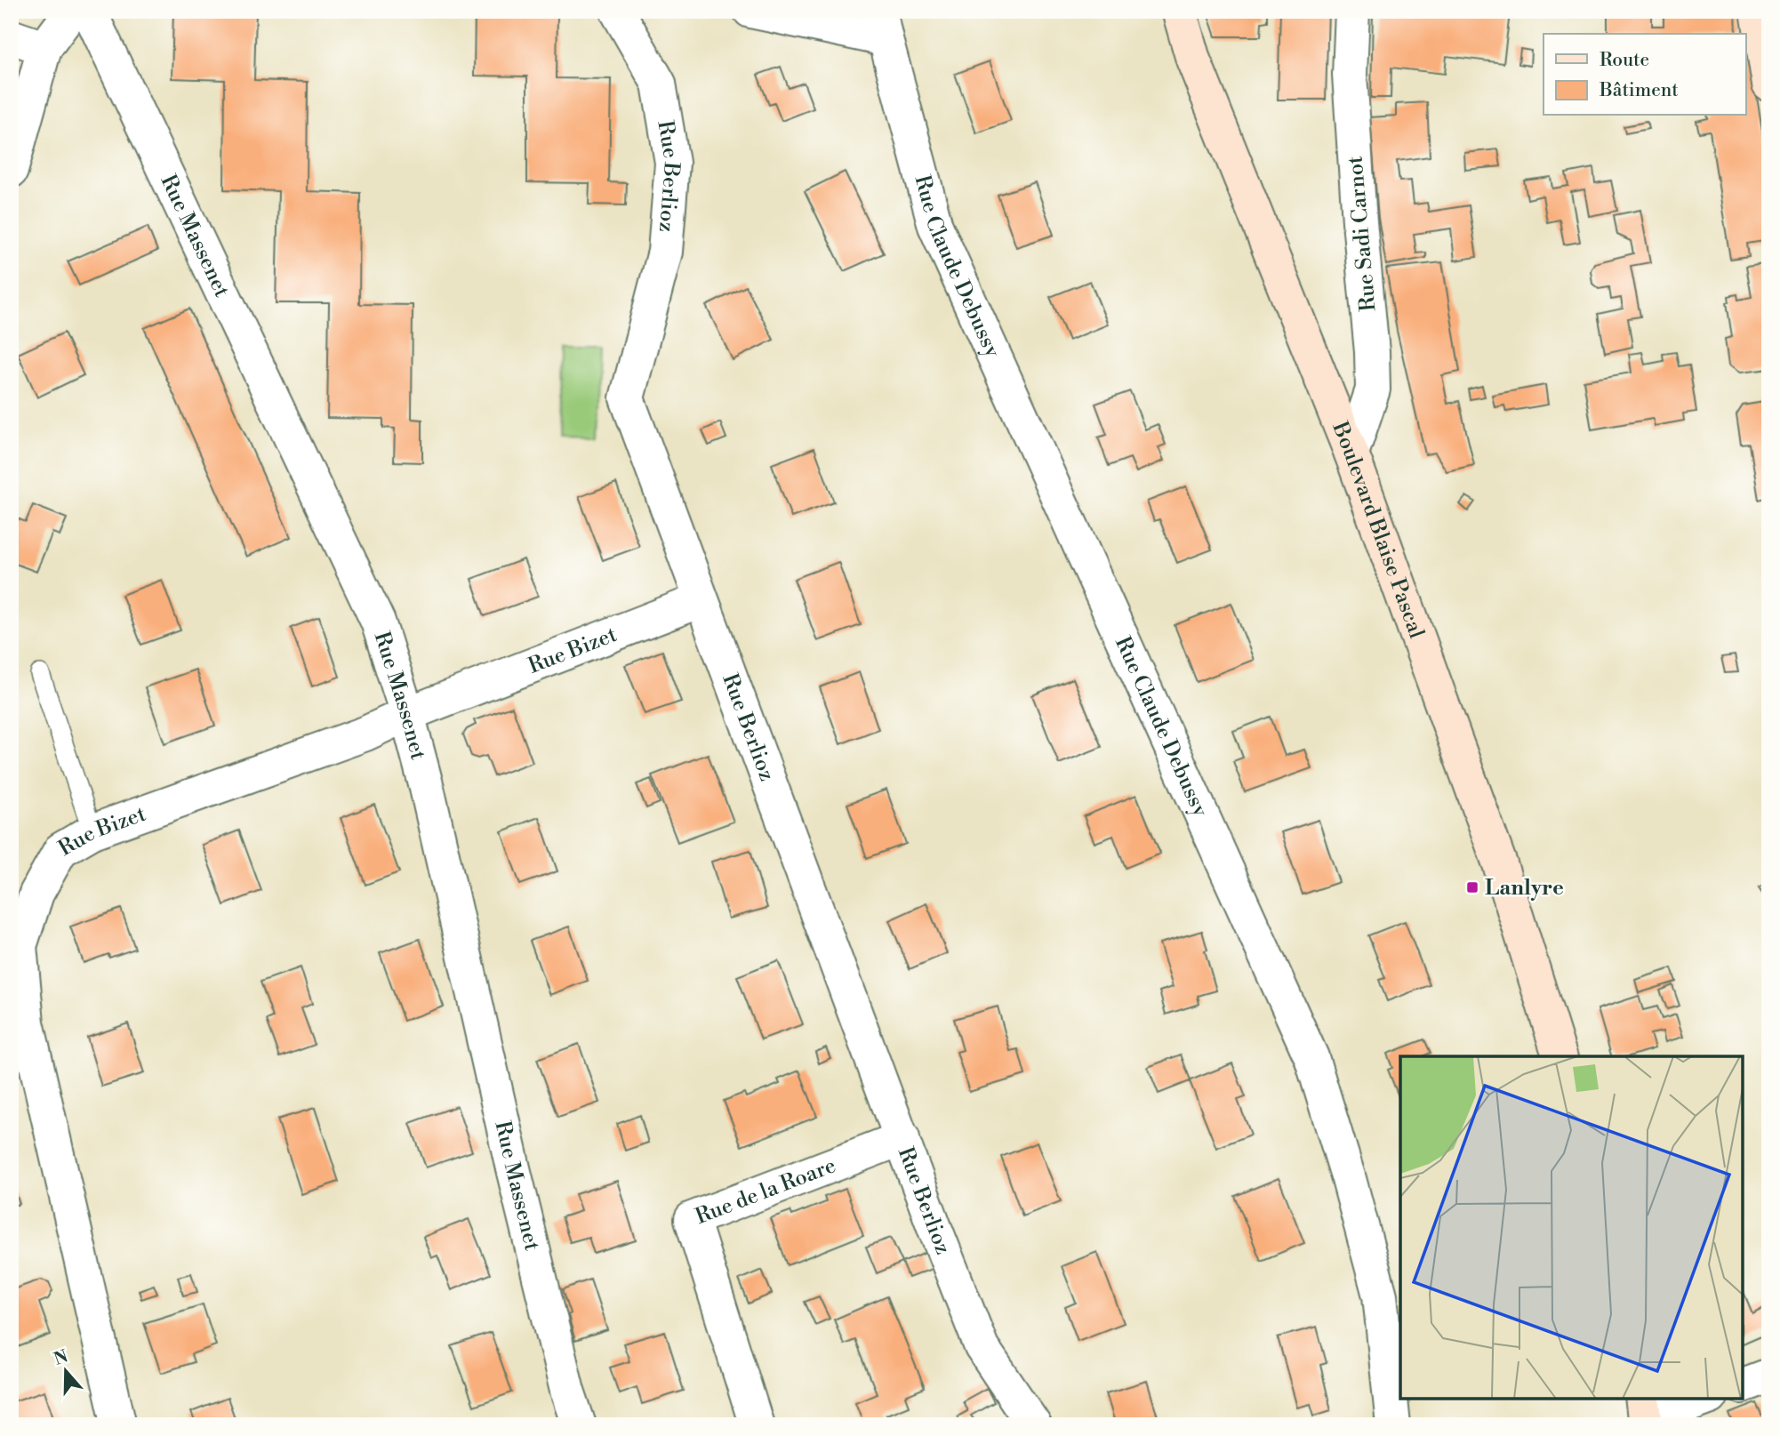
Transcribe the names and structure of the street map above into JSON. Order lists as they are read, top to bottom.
{
  "streets": {
    "main road": ["Boulevard Blaise Pascal"],
    "street": [
      "Rue Berlioz",
      "Rue Sadi Carnot",
      "Rue Massenet",
      "Rue Claude Debussy",
      "Rue Bizet",
      "Rue de la Roare"
    ]
  },
  "crossings": [
    ["Rue Berlioz", "Rue Bizet"],
    ["Rue Berlioz", "Rue de la Roare"],
    ["Rue Sadi Carnot", "Boulevard Blaise Pascal"],
    ["Rue Massenet", "Rue Bizet"]
  ],
  "places": {
    "transit": ["Lanlyre"]
  },
  "legend": ["Route", "Bâtiment"],
  "north": "top"
}
